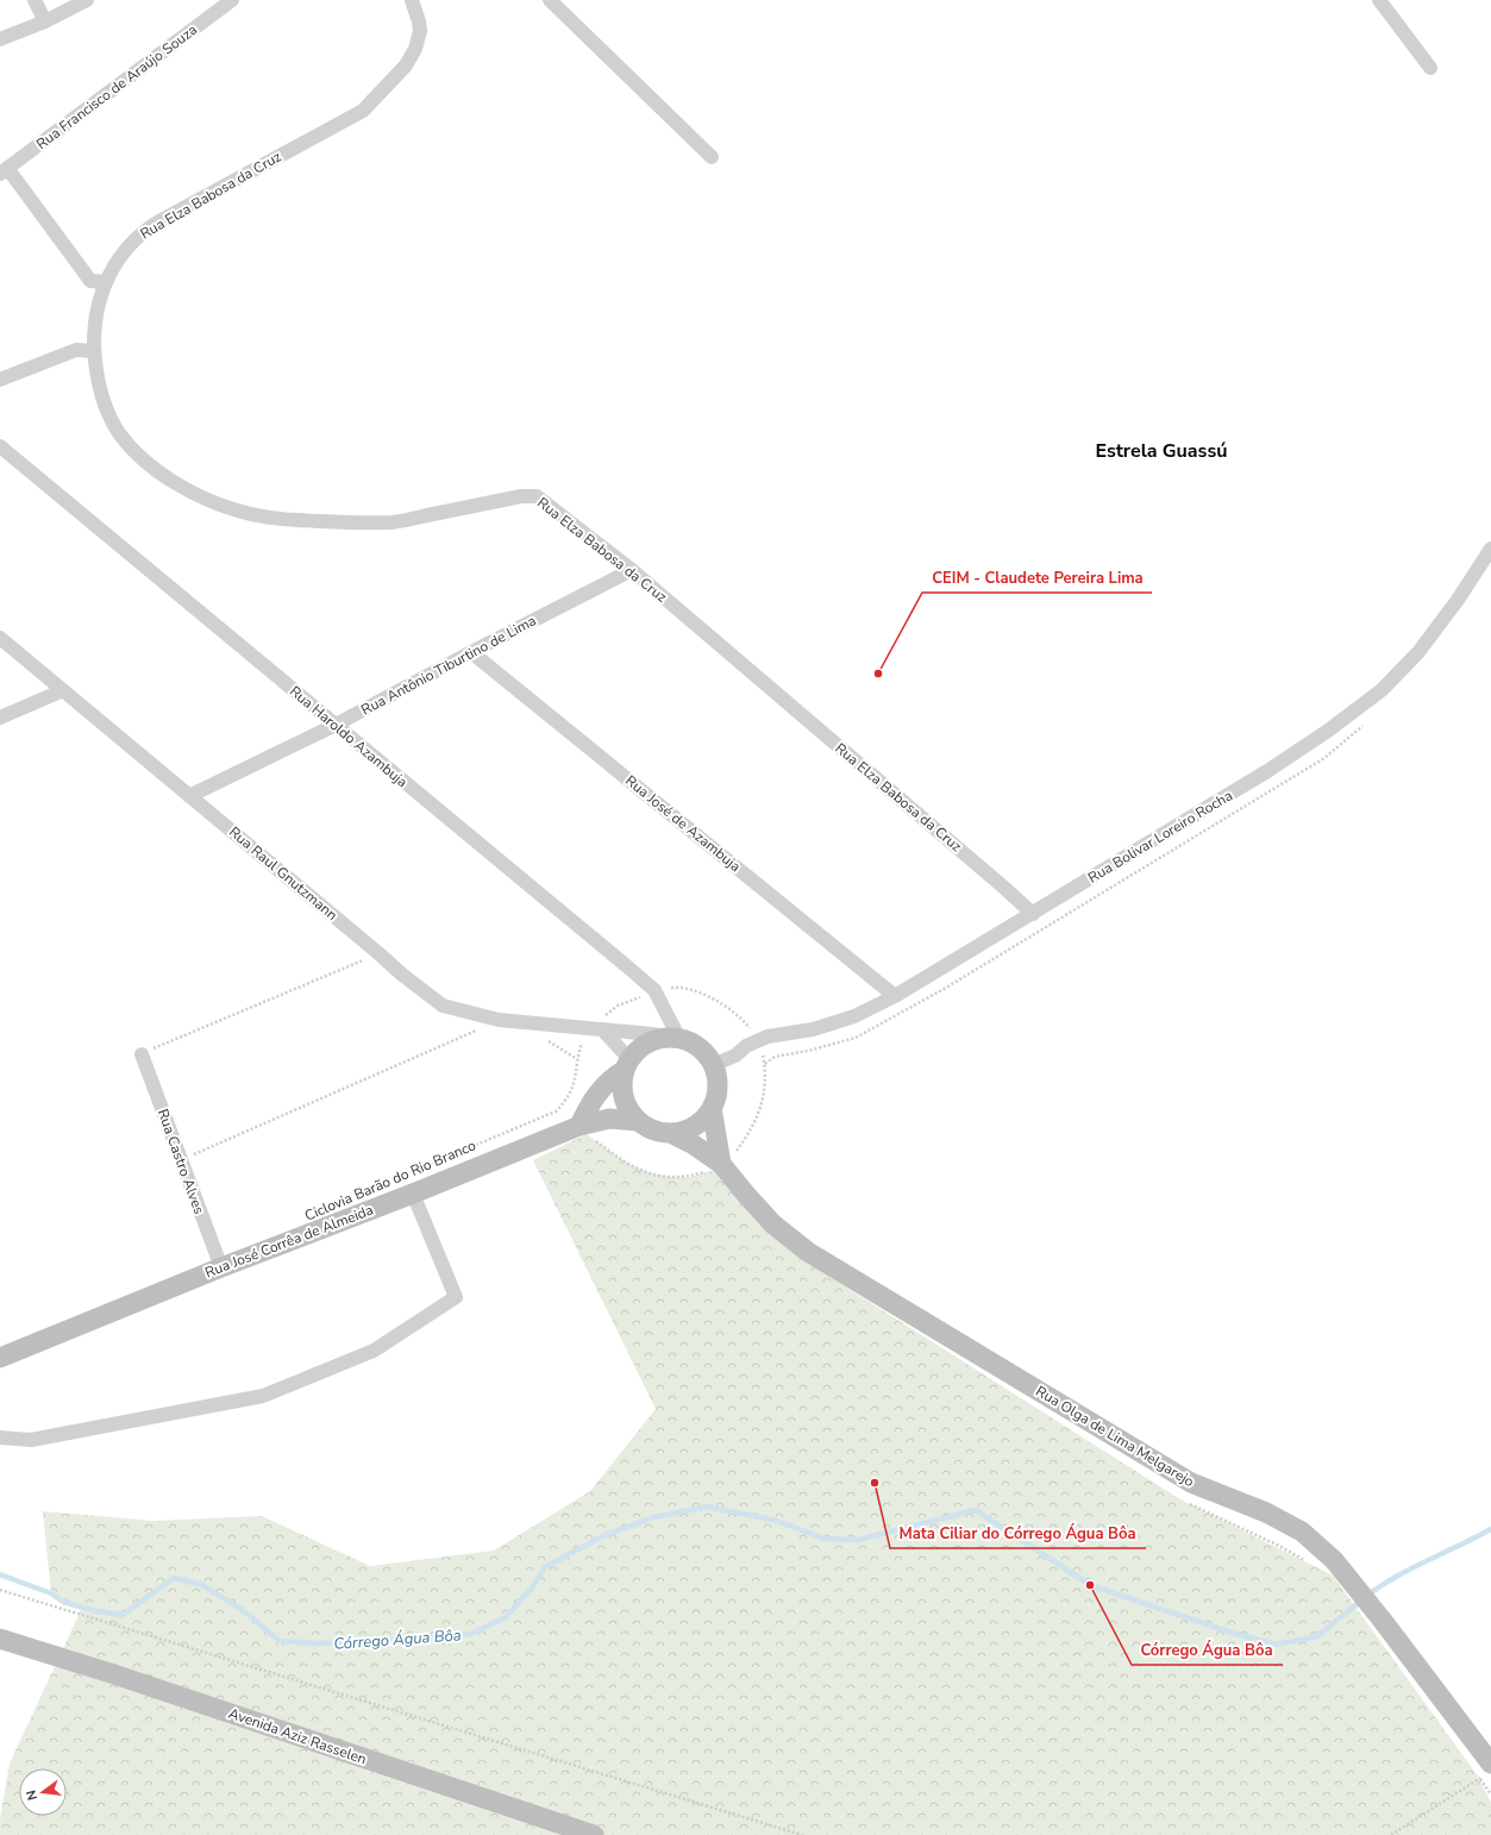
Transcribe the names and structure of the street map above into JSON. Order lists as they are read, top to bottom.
{
  "streets": {
    "street": [
      "Rua Francisco de Araújo Souza",
      "Rua Elza Babosa da Cruz",
      "Rua Antônio Tiburtino de Lima",
      "Rua Haroldo Azambuja",
      "Rua José de Azambuja",
      "Rua Bolivar Loreiro Rocha",
      "Rua Raul Gnutzmann",
      "Rua Castro Alves",
      "Rua José Corrêa de Almeida",
      "Rua Olga de Lima Melgarejo",
      "Avenida Aziz Rasselen"
    ],
    "path": ["Ciclovia Barão do Rio Branco"]
  },
  "crossings": [
    ["Rua Elza Babosa da Cruz", "Rua Antônio Tiburtino de Lima"],
    ["Rua Elza Babosa da Cruz", "Rua Bolivar Loreiro Rocha"],
    ["Rua Antônio Tiburtino de Lima", "Rua Haroldo Azambuja"],
    ["Rua Antônio Tiburtino de Lima", "Rua José de Azambuja"],
    ["Rua Antônio Tiburtino de Lima", "Rua Raul Gnutzmann"],
    ["Rua Haroldo Azambuja", "Rua Bolivar Loreiro Rocha"],
    ["Rua Haroldo Azambuja", "Rua Raul Gnutzmann"],
    ["Rua Haroldo Azambuja", "Rua José Corrêa de Almeida"],
    ["Rua Haroldo Azambuja", "Rua Olga de Lima Melgarejo"],
    ["Rua José de Azambuja", "Rua Bolivar Loreiro Rocha"],
    ["Rua Bolivar Loreiro Rocha", "Rua Raul Gnutzmann"],
    ["Rua Bolivar Loreiro Rocha", "Rua José Corrêa de Almeida"],
    ["Rua Bolivar Loreiro Rocha", "Rua Olga de Lima Melgarejo"],
    ["Rua Raul Gnutzmann", "Ciclovia Barão do Rio Branco"],
    ["Rua Raul Gnutzmann", "Rua José Corrêa de Almeida"],
    ["Rua Raul Gnutzmann", "Rua Olga de Lima Melgarejo"],
    ["Rua Castro Alves", "Rua José Corrêa de Almeida"],
    ["Rua José Corrêa de Almeida", "Rua Olga de Lima Melgarejo"]
  ],
  "districts": ["Estrela Guassú"],
  "water": ["Córrego Água Bôa"],
  "places": ["CEIM - Claudete Pereira Lima", "Mata Ciliar do Córrego Água Bôa", "Córrego Água Bôa"],
  "north": "left"
}
